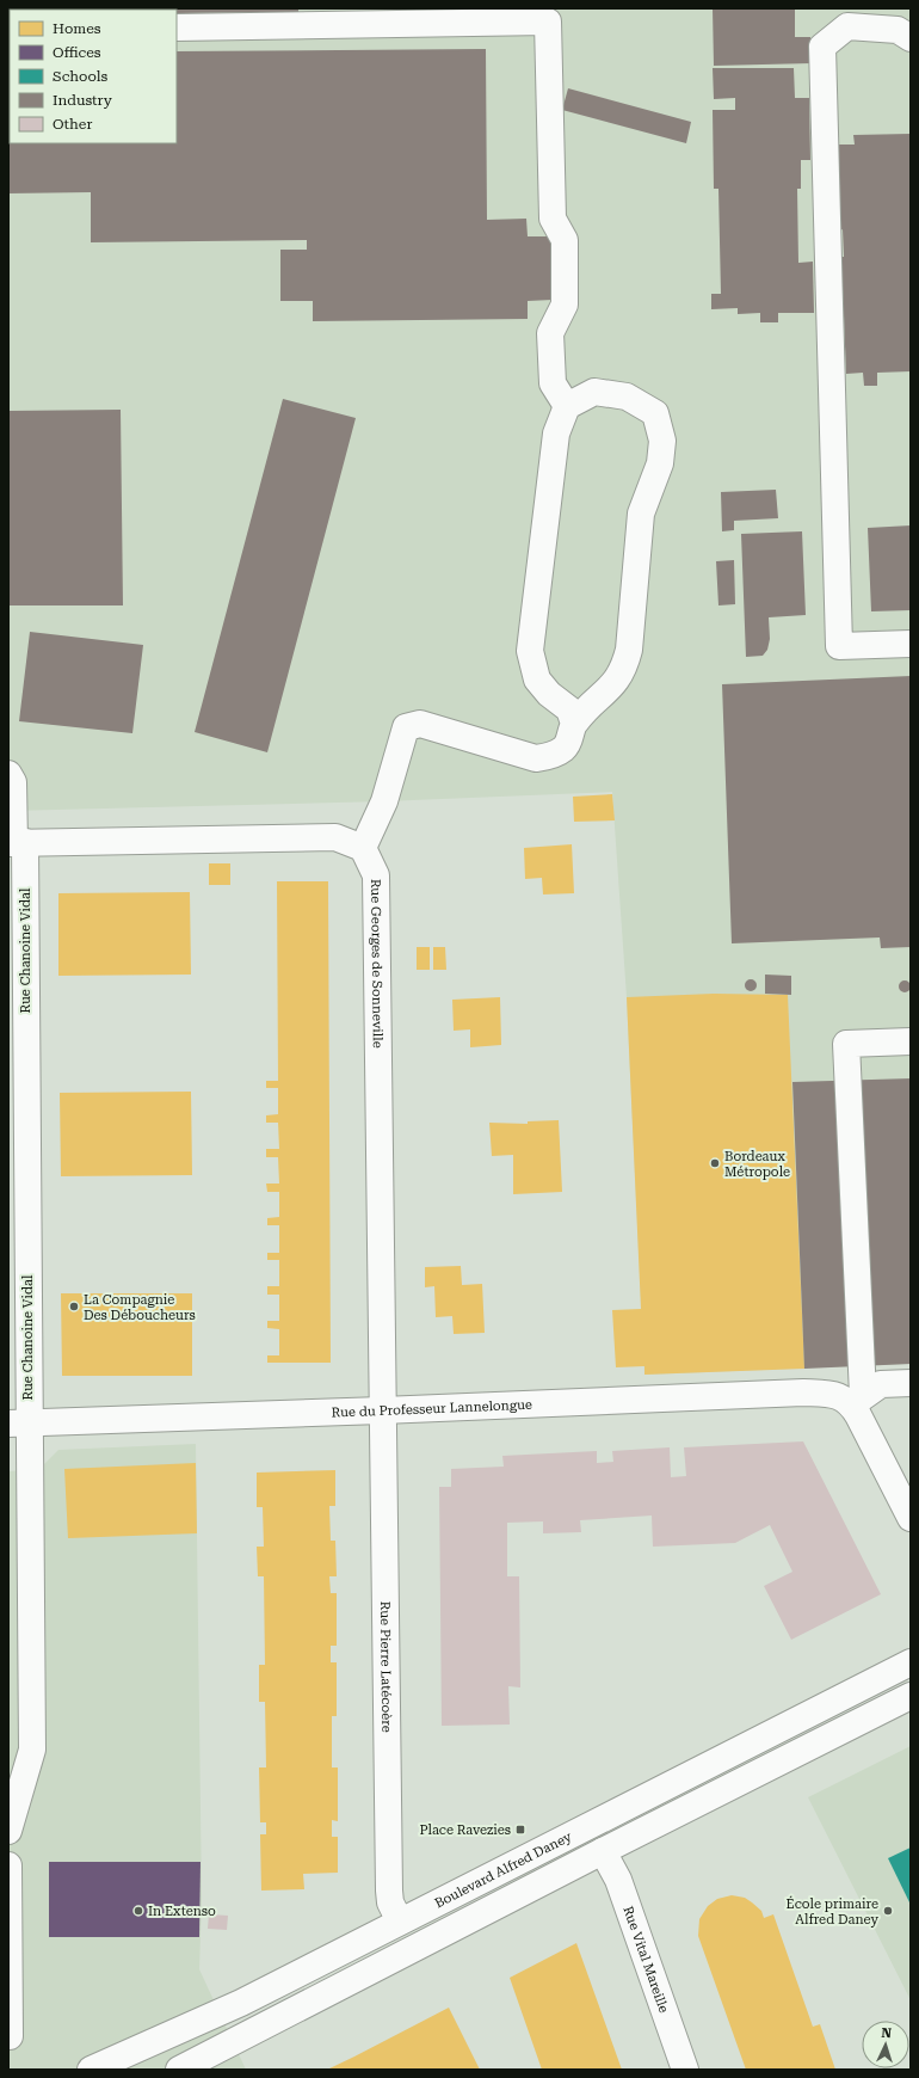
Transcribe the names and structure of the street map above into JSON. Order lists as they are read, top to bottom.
{
  "streets": {
    "street": [
      "Rue Chanoine Vidal",
      "Rue Georges de Sonneville",
      "Rue du Professeur Lannelongue",
      "Rue Pierre Latécoère",
      "Boulevard Alfred Daney",
      "Rue Vital Mareille"
    ]
  },
  "crossings": [
    ["Rue Chanoine Vidal", "Rue du Professeur Lannelongue"],
    ["Rue Georges de Sonneville", "Rue du Professeur Lannelongue"],
    ["Rue Georges de Sonneville", "Rue Pierre Latécoère"],
    ["Rue du Professeur Lannelongue", "Rue Pierre Latécoère"],
    ["Rue Pierre Latécoère", "Boulevard Alfred Daney"]
  ],
  "places": {
    "other": [
      "Bordeaux Métropole",
      "La Compagnie Des Déboucheurs",
      "In Extenso",
      "École primaire Alfred Daney"
    ],
    "transit": ["Place Ravezies"]
  },
  "legend": [
    "Homes",
    "Offices",
    "Schools",
    "Industry",
    "Other"
  ],
  "north": "top"
}
